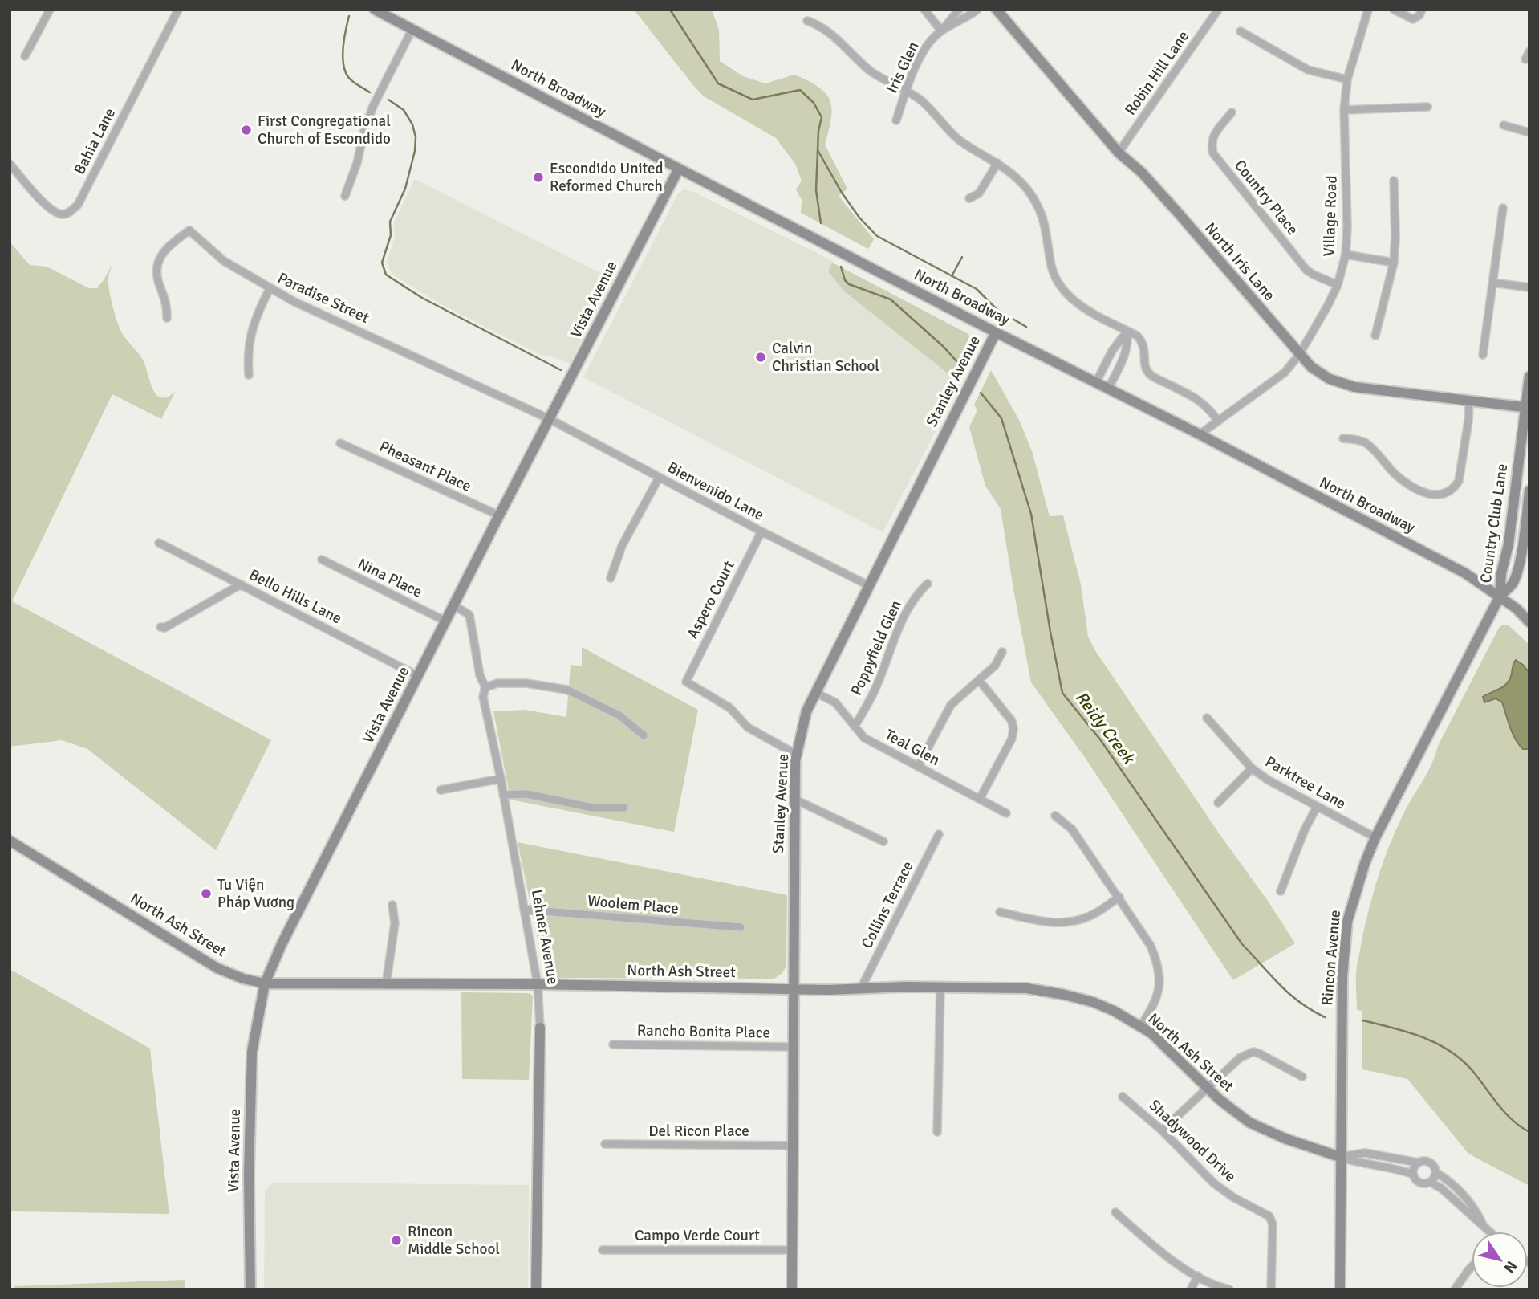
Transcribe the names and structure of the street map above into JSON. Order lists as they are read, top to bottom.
{
  "streets": {
    "main road": [
      "North Broadway",
      "North Iris Lane",
      "Vista Avenue",
      "Stanley Avenue",
      "Country Club Lane",
      "North Ash Street",
      "Lehner Avenue",
      "Rincon Avenue"
    ],
    "street": [
      "Iris Glen",
      "Robin Hill Lane",
      "Bahia Lane",
      "Country Place",
      "Village Road",
      "Paradise Street",
      "Pheasant Place",
      "Bienvenido Lane",
      "Nina Place",
      "Bello Hills Lane",
      "Aspero Court",
      "Poppyfield Glen",
      "Teal Glen",
      "Parktree Lane",
      "Woolem Place",
      "Collins Terrace",
      "Rancho Bonita Place",
      "Del Ricon Place",
      "Shadywood Drive",
      "Campo Verde Court"
    ]
  },
  "crossings": [
    ["Robin Hill Lane", "North Iris Lane"],
    ["North Broadway", "Village Road"],
    ["North Broadway", "Vista Avenue"],
    ["North Broadway", "Stanley Avenue"],
    ["North Broadway", "Country Club Lane"],
    ["North Broadway", "Rincon Avenue"],
    ["Country Place", "Village Road"],
    ["Village Road", "North Iris Lane"],
    ["North Iris Lane", "Country Club Lane"],
    ["Paradise Street", "Vista Avenue"],
    ["Paradise Street", "Bienvenido Lane"],
    ["Vista Avenue", "Pheasant Place"],
    ["Vista Avenue", "Bienvenido Lane"],
    ["Vista Avenue", "Nina Place"],
    ["Vista Avenue", "Bello Hills Lane"],
    ["Vista Avenue", "North Ash Street"],
    ["Vista Avenue", "Lehner Avenue"],
    ["Stanley Avenue", "Bienvenido Lane"],
    ["Stanley Avenue", "Aspero Court"],
    ["Stanley Avenue", "Teal Glen"],
    ["Stanley Avenue", "North Ash Street"],
    ["Stanley Avenue", "Rancho Bonita Place"],
    ["Stanley Avenue", "Del Ricon Place"],
    ["Stanley Avenue", "Campo Verde Court"],
    ["Bienvenido Lane", "Aspero Court"],
    ["Country Club Lane", "Rincon Avenue"],
    ["Poppyfield Glen", "Teal Glen"],
    ["Parktree Lane", "Rincon Avenue"],
    ["Woolem Place", "Lehner Avenue"],
    ["Collins Terrace", "North Ash Street"],
    ["North Ash Street", "Lehner Avenue"],
    ["North Ash Street", "Rincon Avenue"]
  ],
  "water": ["Reidy Creek"],
  "places": [
    "First Congregational Church of Escondido",
    "Escondido United Reformed Church",
    "Calvin Christian School",
    "Tu Viện Pháp Vương",
    "Rincon Middle School"
  ],
  "north": "bottom right"
}
